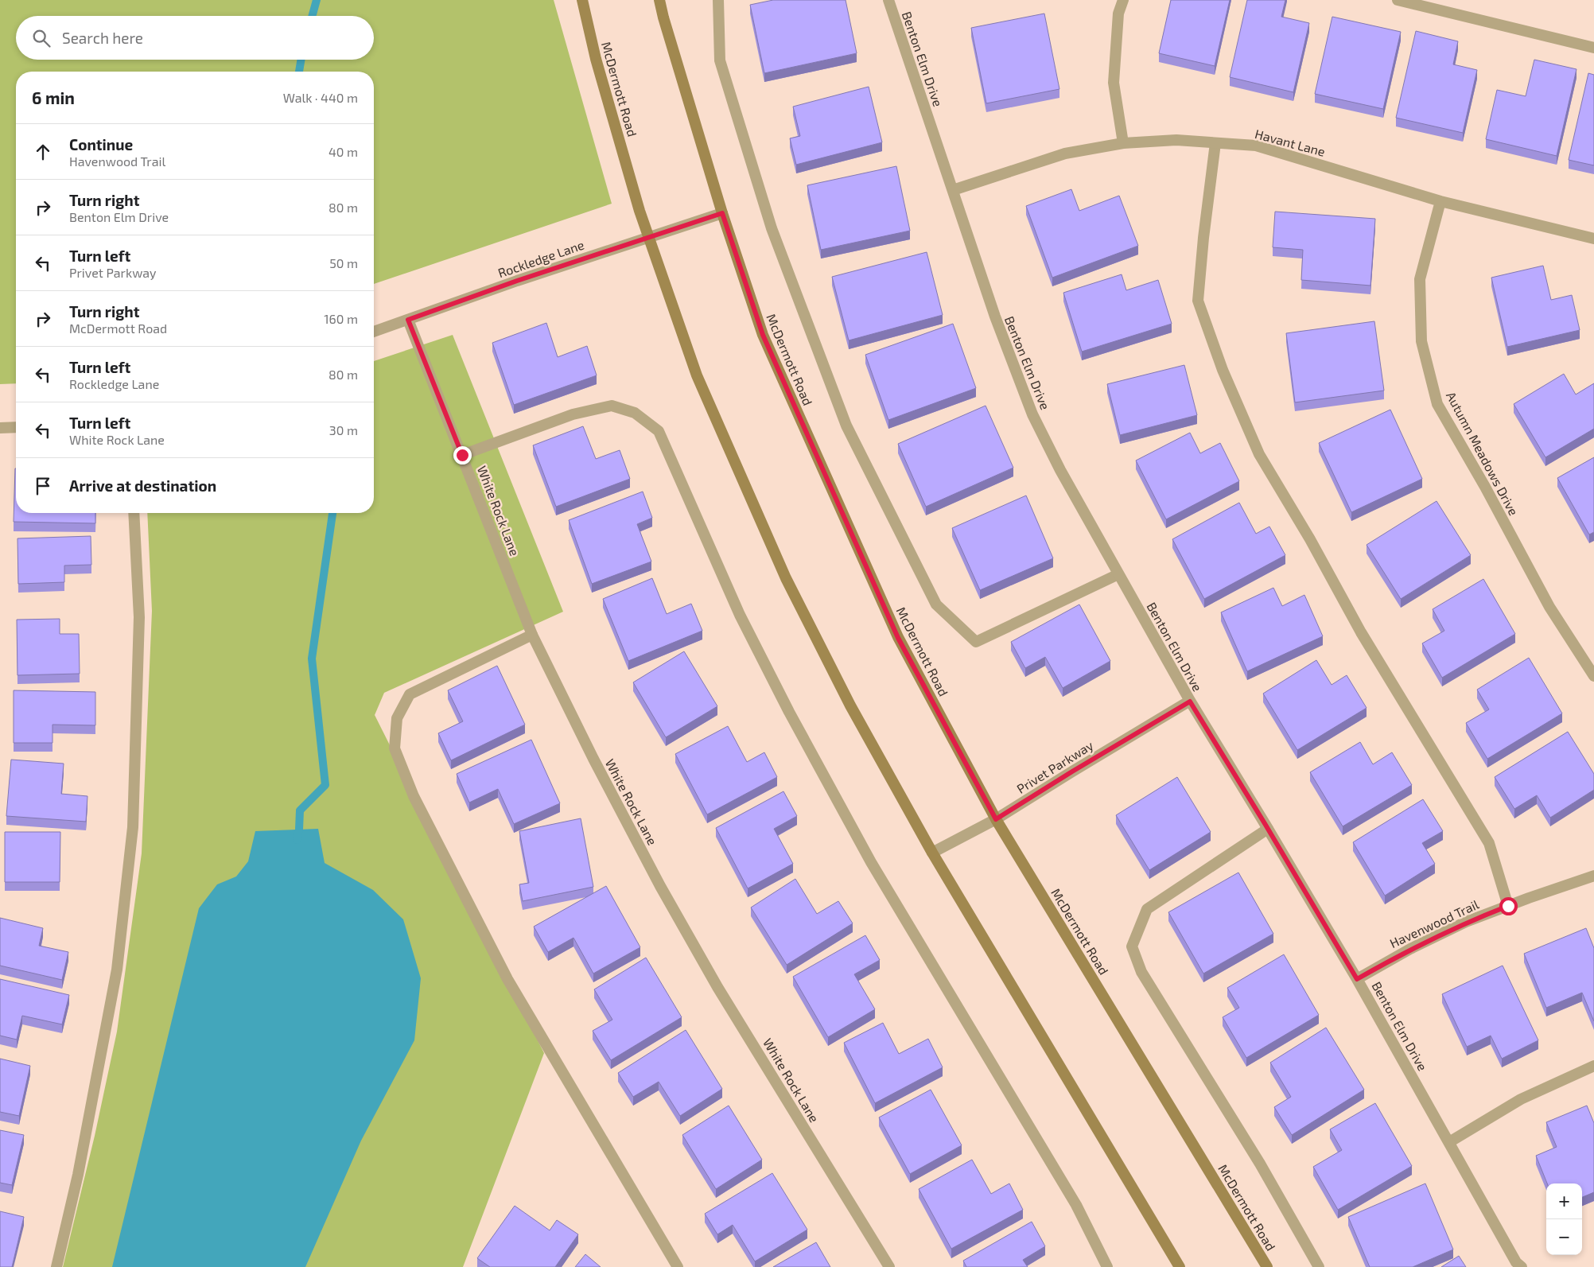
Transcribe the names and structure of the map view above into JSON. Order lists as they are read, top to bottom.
{
  "streets": {
    "main road": ["McDermott Road"],
    "street": [
      "Benton Elm Drive",
      "Havant Lane",
      "Rockledge Lane",
      "Autumn Meadows Drive",
      "White Rock Lane",
      "Privet Parkway",
      "Havenwood Trail"
    ]
  },
  "crossings": [
    ["Benton Elm Drive", "Havant Lane"],
    ["Benton Elm Drive", "Privet Parkway"],
    ["Benton Elm Drive", "Havenwood Trail"],
    ["McDermott Road", "Rockledge Lane"],
    ["McDermott Road", "Privet Parkway"],
    ["Havant Lane", "Autumn Meadows Drive"],
    ["Rockledge Lane", "White Rock Lane"]
  ],
  "page": {
    "search": "Search here",
    "heading": ["6 min", "Walk · 440 m"],
    "list": [
      ["Continue", "Havenwood Trail", "40 m"],
      ["Turn right", "Benton Elm Drive", "80 m"],
      ["Turn left", "Privet Parkway", "50 m"],
      ["Turn right", "McDermott Road", "160 m"],
      ["Turn left", "Rockledge Lane", "80 m"],
      ["Turn left", "White Rock Lane", "30 m"],
      "Arrive at destination"
    ],
    "map_buttons": ["+", "−"]
  }
}
